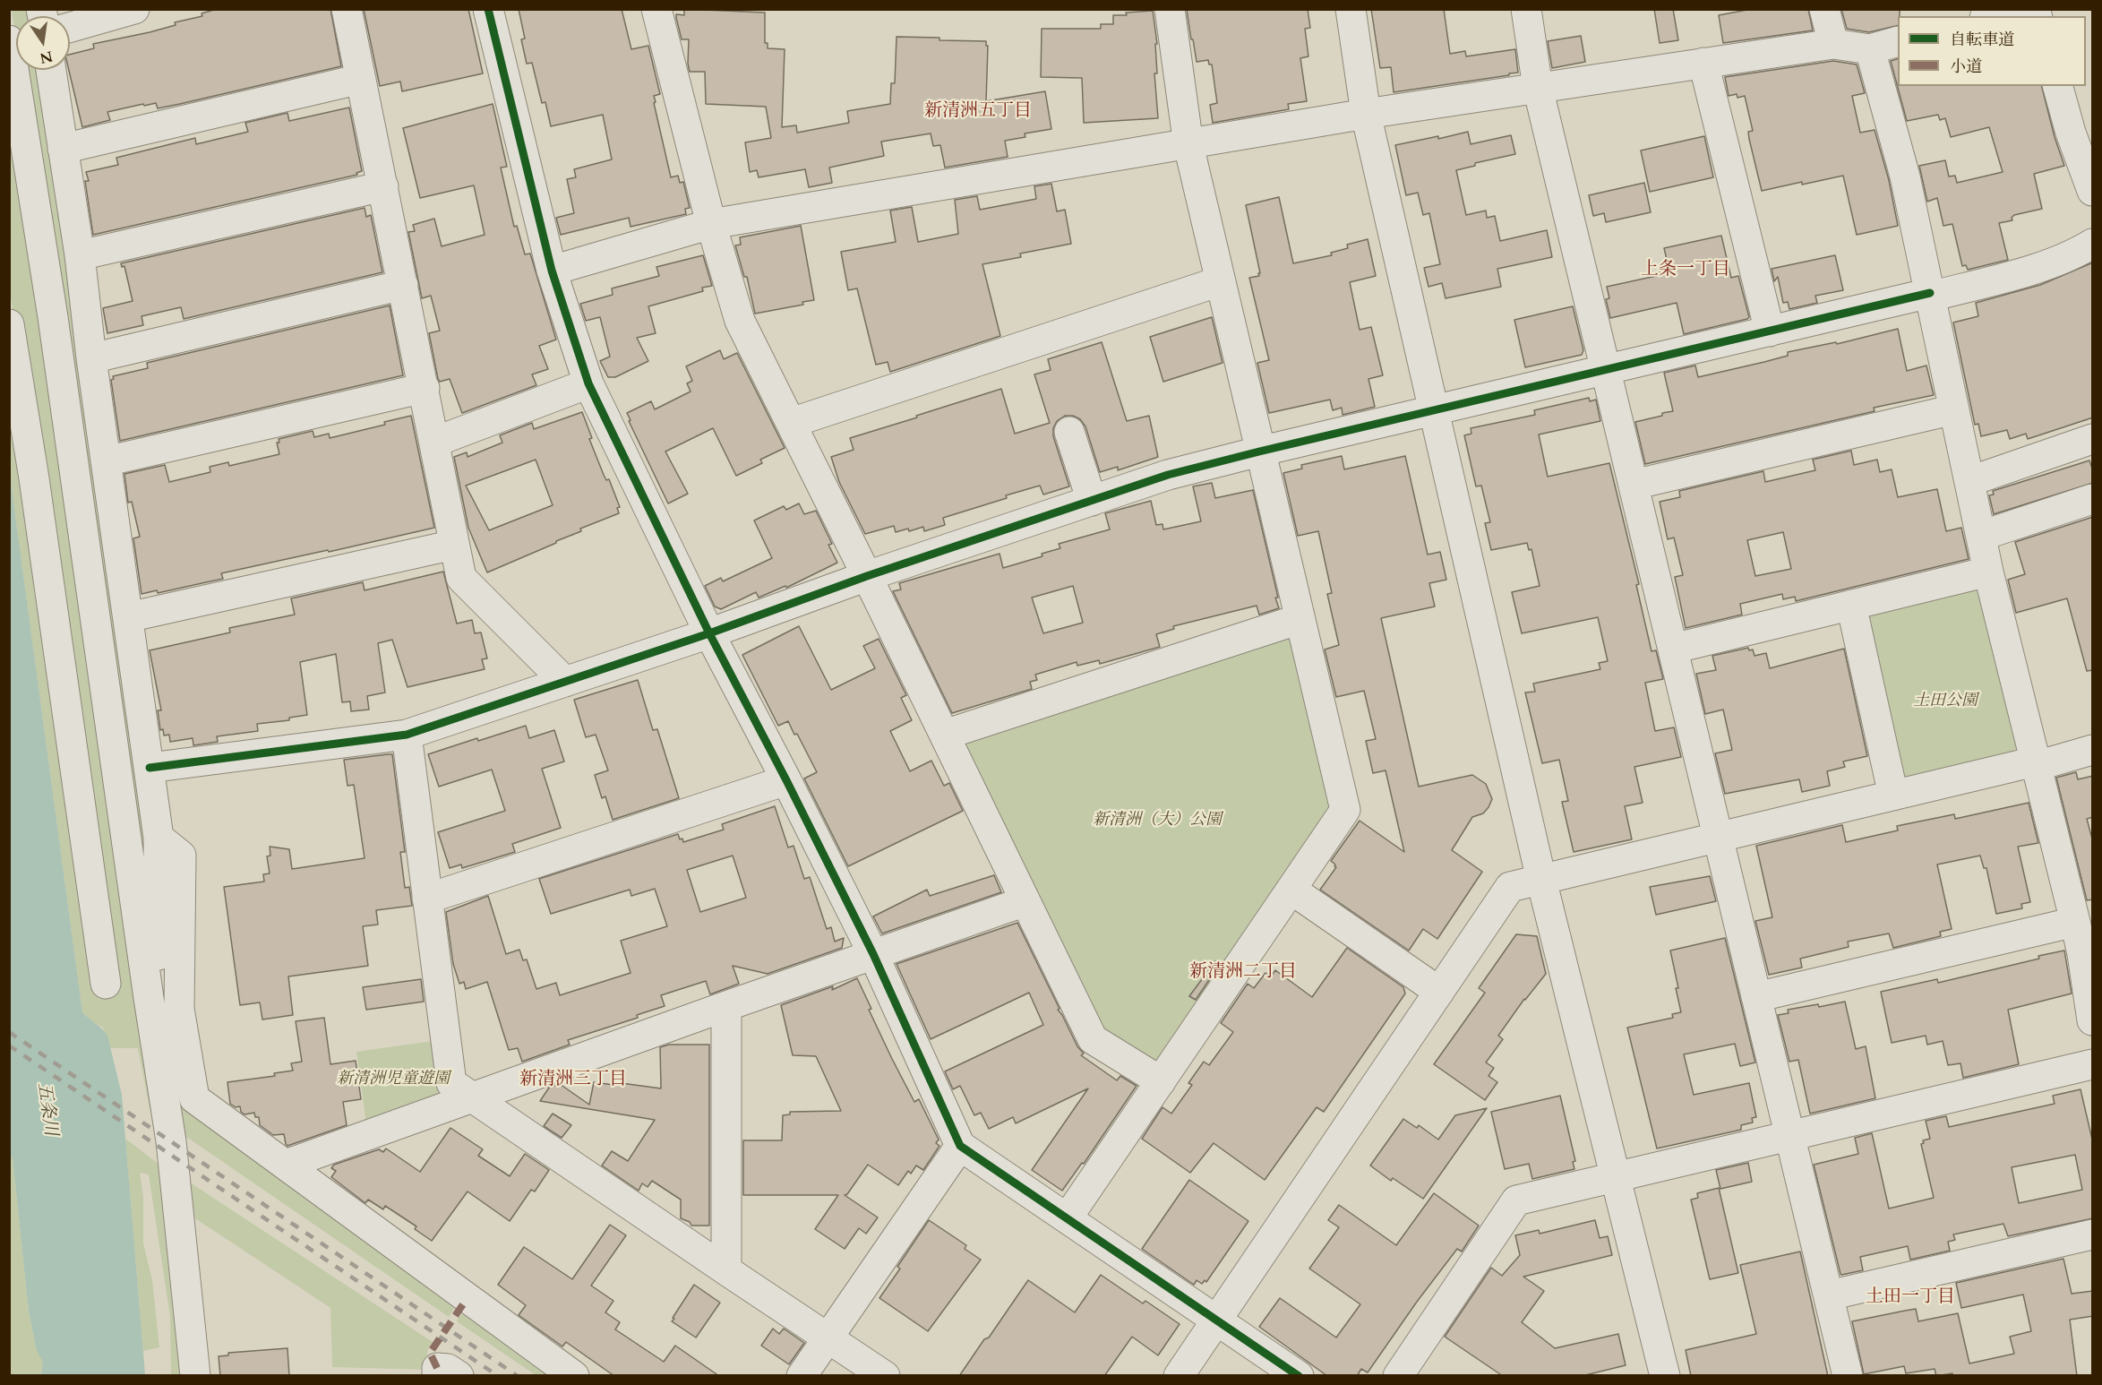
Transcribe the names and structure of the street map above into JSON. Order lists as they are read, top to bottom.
{
  "districts": [
    "新清洲五丁目",
    "上条一丁目",
    "新清洲二丁目",
    "新清洲三丁目",
    "土田一丁目"
  ],
  "water": ["五条川"],
  "parks": ["土田公園", "新清洲（大）公園", "新清洲児童遊園"],
  "legend": ["自転車道", "小道"],
  "north": "bottom"
}
